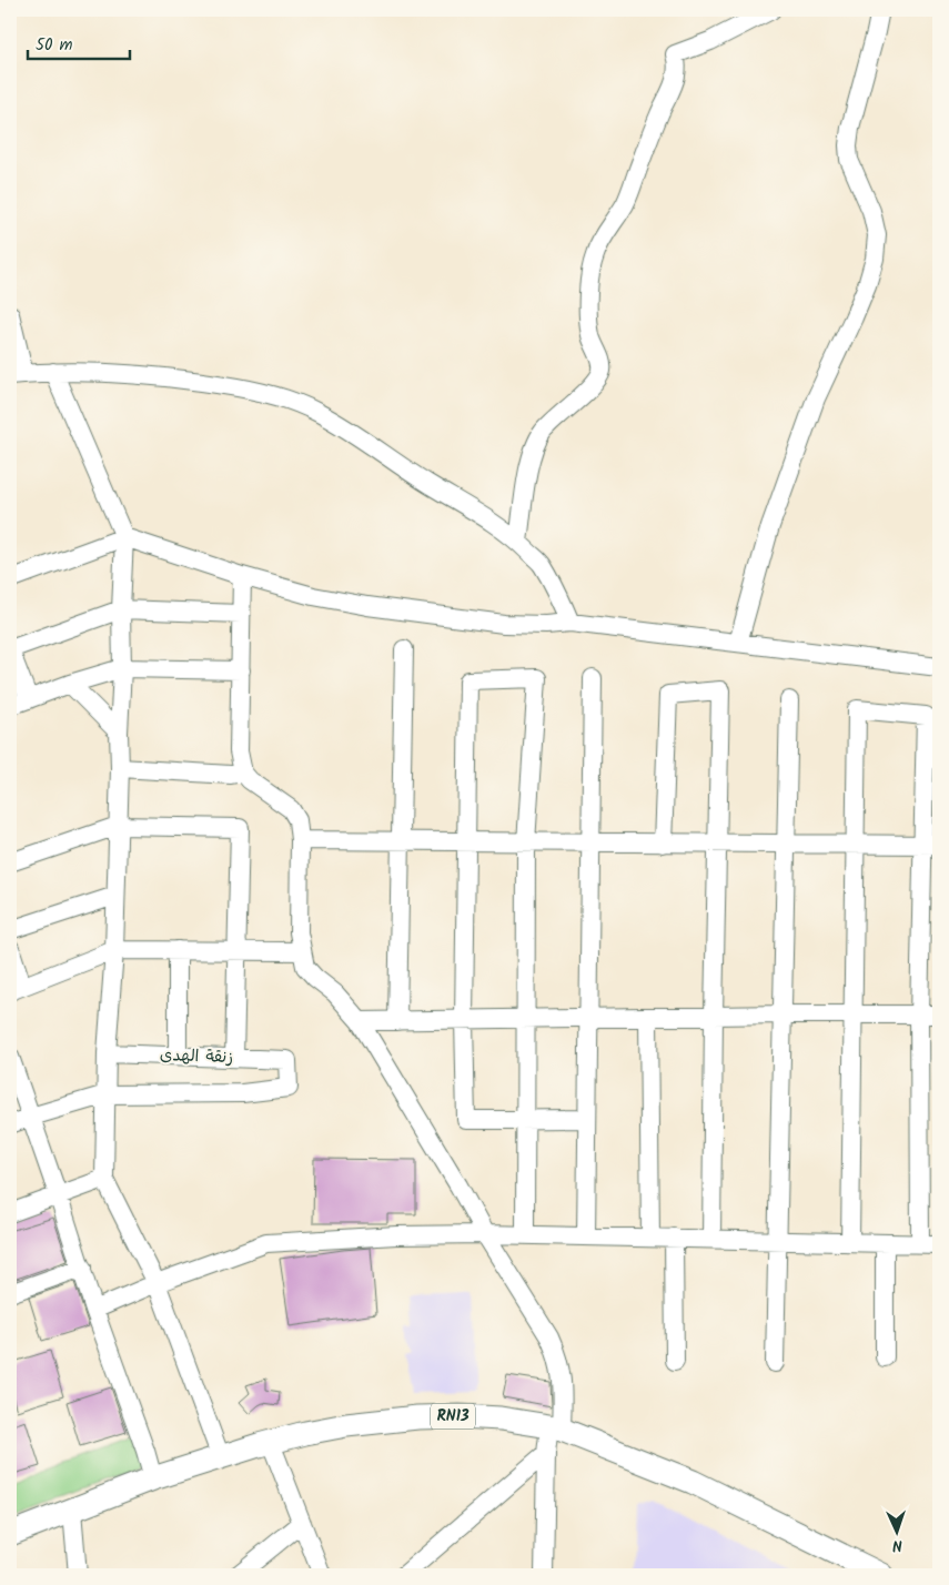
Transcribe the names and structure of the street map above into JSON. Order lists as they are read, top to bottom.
{
  "streets": {
    "main road": ["RN13"],
    "street": ["زنقة الهدى"]
  },
  "scale_bar": "50 m",
  "north": "bottom"
}
